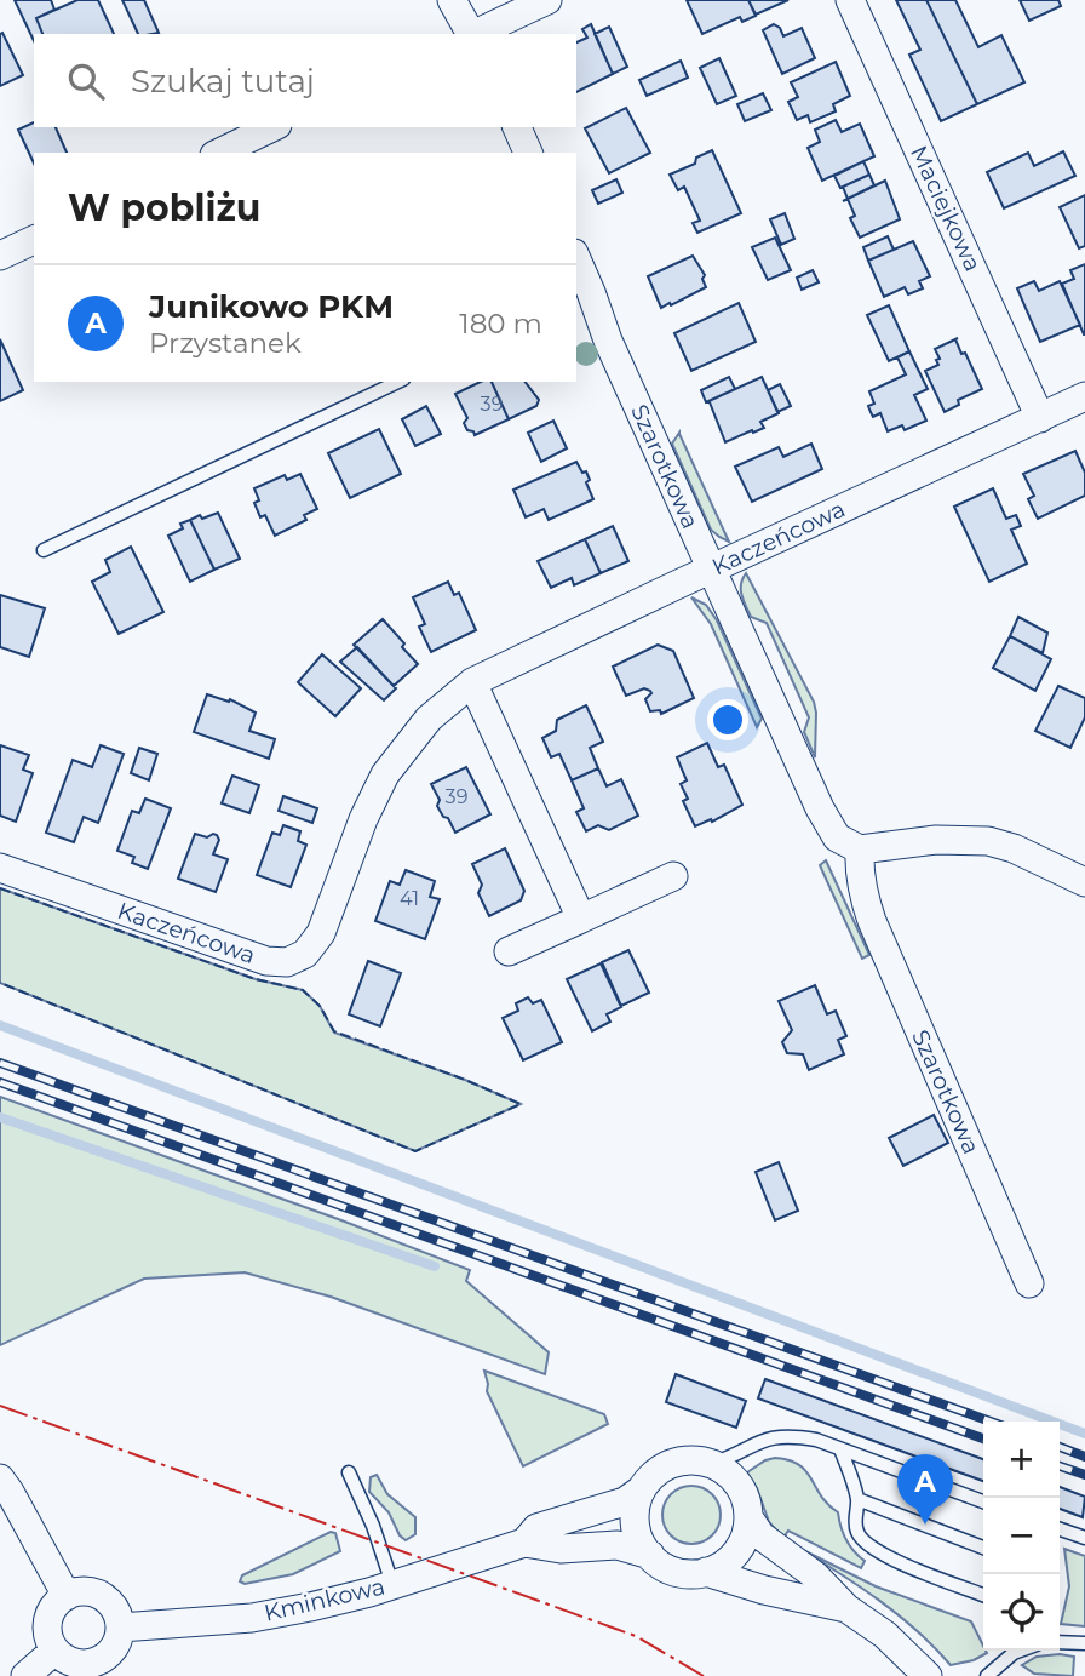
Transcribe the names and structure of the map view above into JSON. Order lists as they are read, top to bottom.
{
  "streets": {
    "street": [
      "Maciejkowa",
      "Szarotkowa",
      "Kaczeńcowa",
      "Kminkowa"
    ]
  },
  "crossings": [
    ["Maciejkowa", "Kaczeńcowa"],
    ["Szarotkowa", "Kaczeńcowa"]
  ],
  "house_numbers": ["39", "39", "41"],
  "page": {
    "search": "Szukaj tutaj",
    "heading": "W pobliżu",
    "list": [
      {
        "mark": "A",
        "name": "Junikowo PKM",
        "note": "Przystanek",
        "value": "180 m"
      }
    ],
    "map_buttons": ["+", "−"],
    "pins": "A"
  }
}
